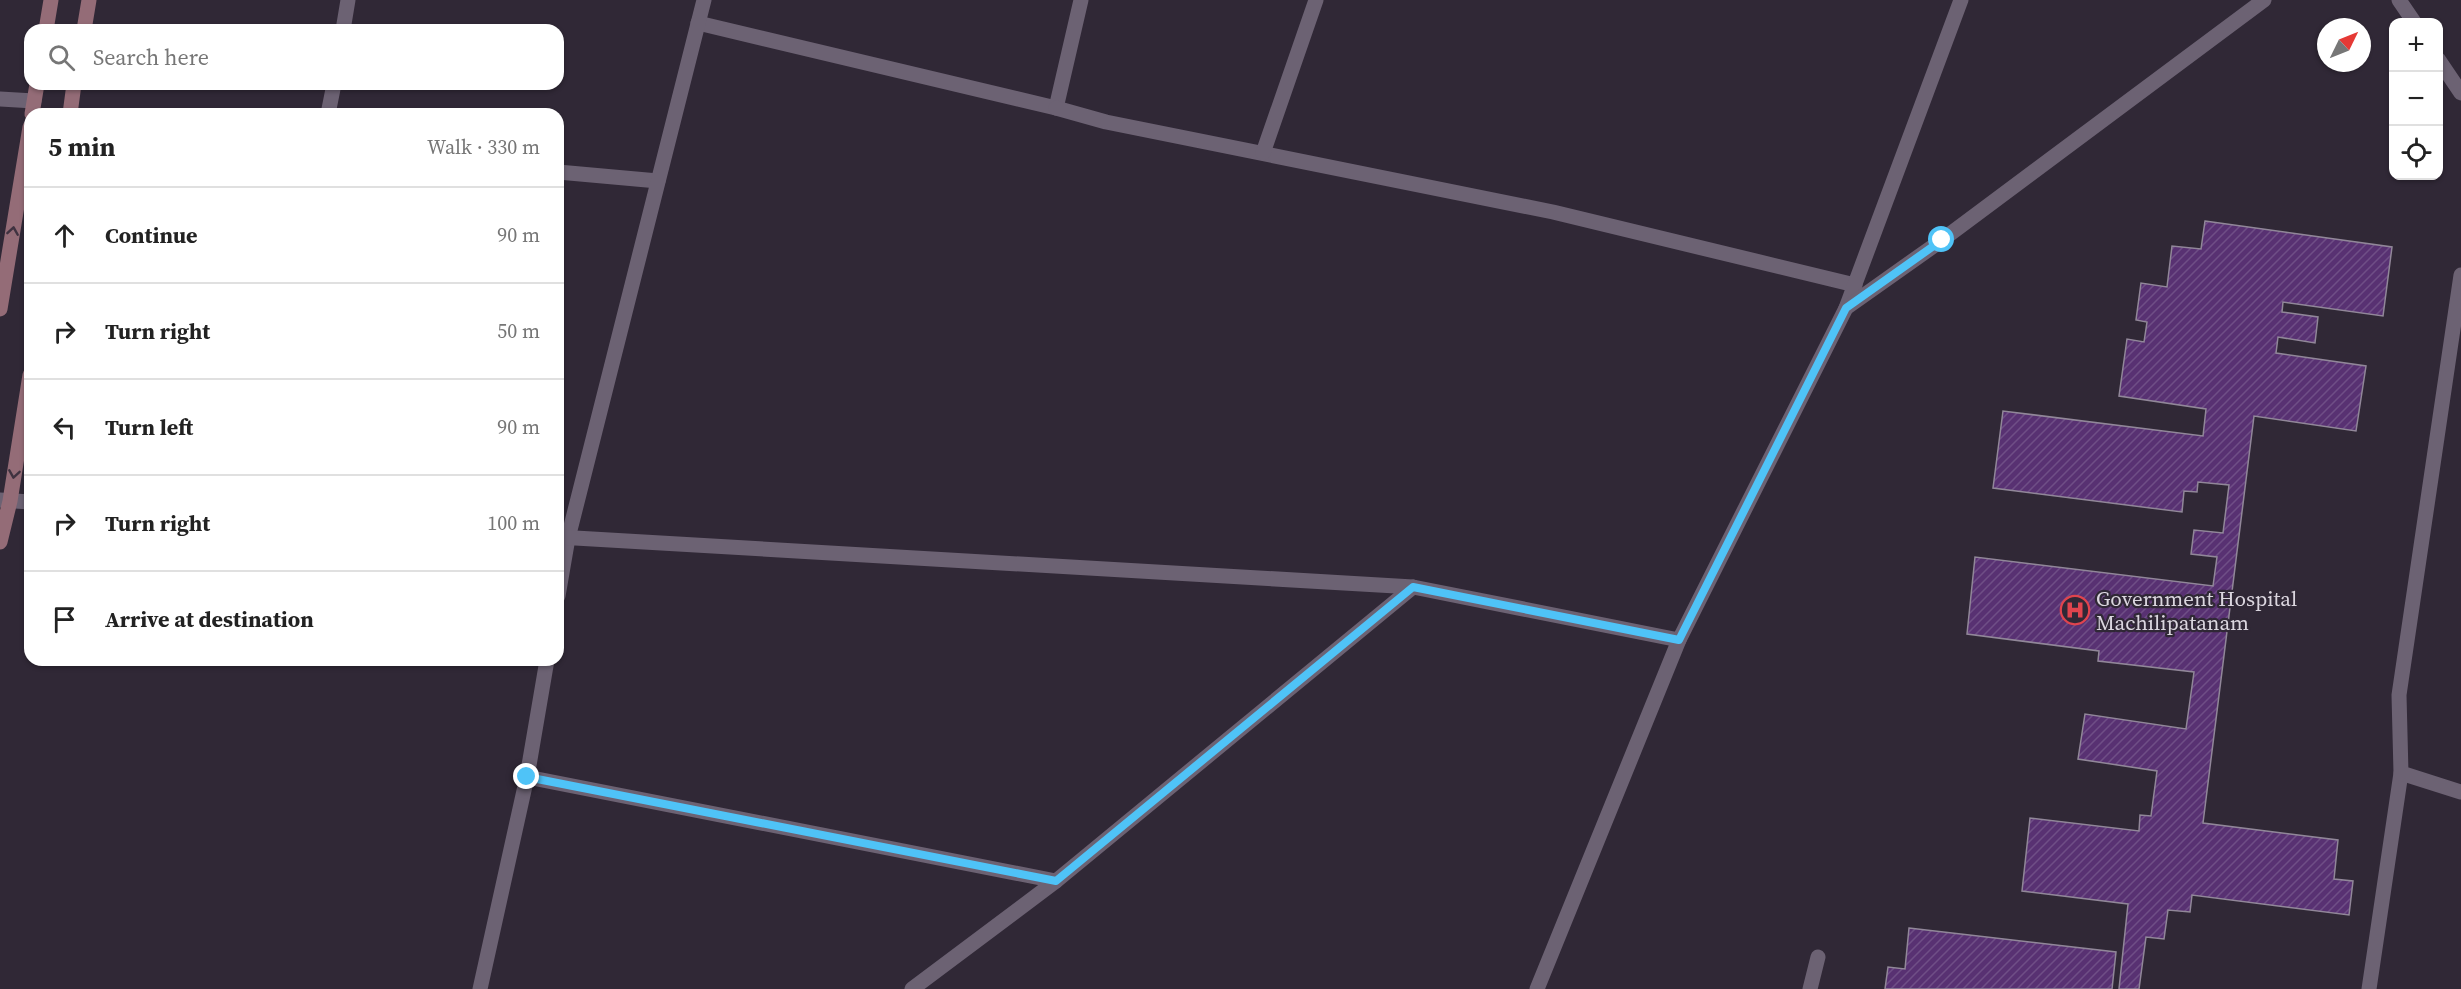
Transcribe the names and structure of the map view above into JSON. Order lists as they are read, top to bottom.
{
  "places": {
    "hospital": ["Government Hospital Machilipatanam"]
  },
  "north": "top right",
  "page": {
    "map_buttons": ["+", "−"],
    "search": "Search here",
    "heading": ["5 min", "Walk · 330 m"],
    "list": [
      ["Continue", "90 m"],
      ["Turn right", "50 m"],
      ["Turn left", "90 m"],
      ["Turn right", "100 m"],
      "Arrive at destination"
    ]
  }
}
